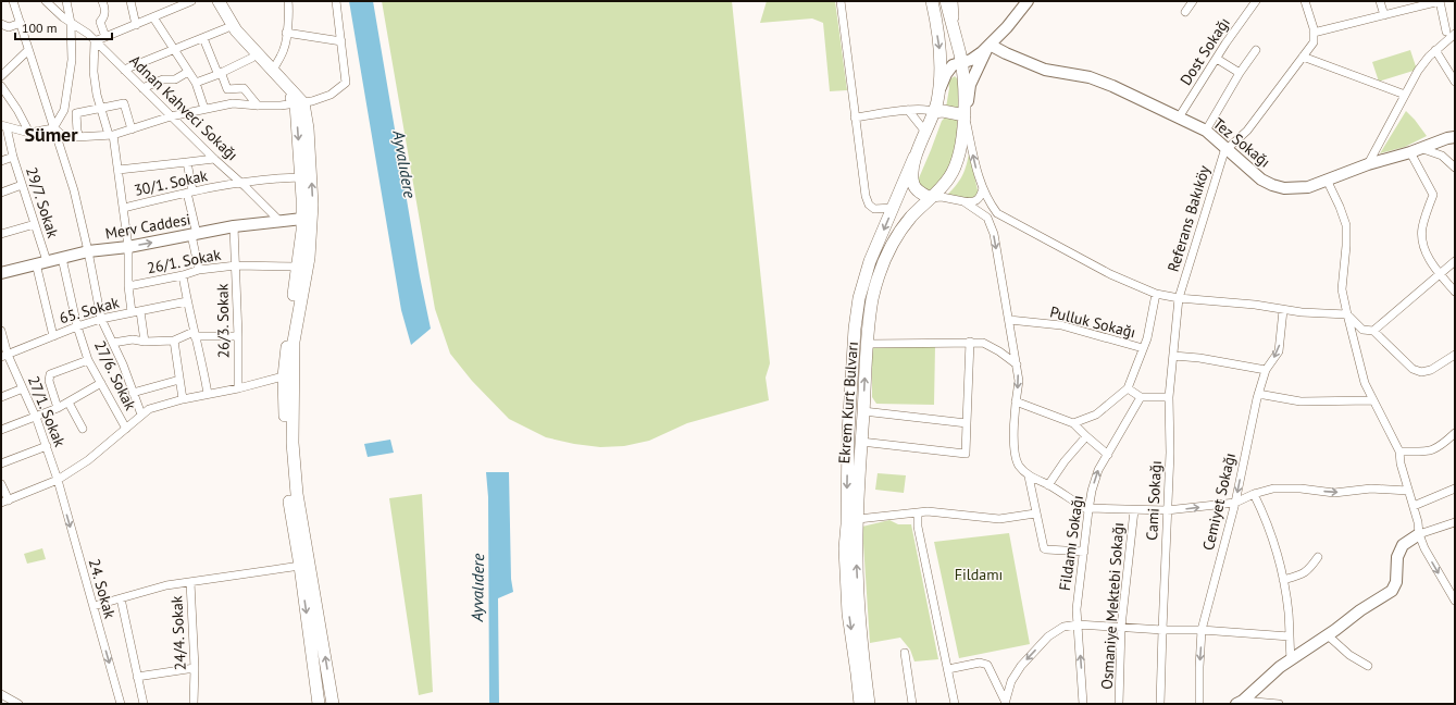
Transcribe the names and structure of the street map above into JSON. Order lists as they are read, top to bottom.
{
  "streets": {
    "main road": ["Ekrem Kurt Bulvarı"],
    "street": [
      "Dost Sokağı",
      "Adnan Kahveci Sokağı",
      "Tez Sokağı",
      "30/1. Sokak",
      "29/7. Sokak",
      "Referans Bakıköy",
      "Merv Caddesi",
      "26/1. Sokak",
      "65. Sokak",
      "26/3. Sokak",
      "Pulluk Sokağı",
      "27/6. Sokak",
      "27/1. Sokak",
      "Cami Sokağı",
      "Cemiyet Sokağı",
      "Fildamı Sokağı",
      "24. Sokak",
      "Osmaniye Mektebi Sokağı",
      "24/4. Sokak"
    ]
  },
  "crossings": [
    ["Dost Sokağı", "Tez Sokağı"],
    ["Adnan Kahveci Sokağı", "30/1. Sokak"],
    ["Adnan Kahveci Sokağı", "Merv Caddesi"],
    ["Tez Sokağı", "Referans Bakıköy"],
    ["29/7. Sokak", "Merv Caddesi"],
    ["Referans Bakıköy", "Cami Sokağı"],
    ["Merv Caddesi", "26/3. Sokak"],
    ["Merv Caddesi", "27/6. Sokak"],
    ["26/1. Sokak", "26/3. Sokak"],
    ["65. Sokak", "27/6. Sokak"],
    ["65. Sokak", "27/1. Sokak"],
    ["27/1. Sokak", "24. Sokak"],
    ["24. Sokak", "24/4. Sokak"]
  ],
  "one_way": ["Cemiyet Sokağı", "Fildamı Sokağı"],
  "districts": ["Sümer"],
  "water": ["Ayvalıdere"],
  "parks": ["Fildamı"],
  "scale_bar": "100 m"
}
